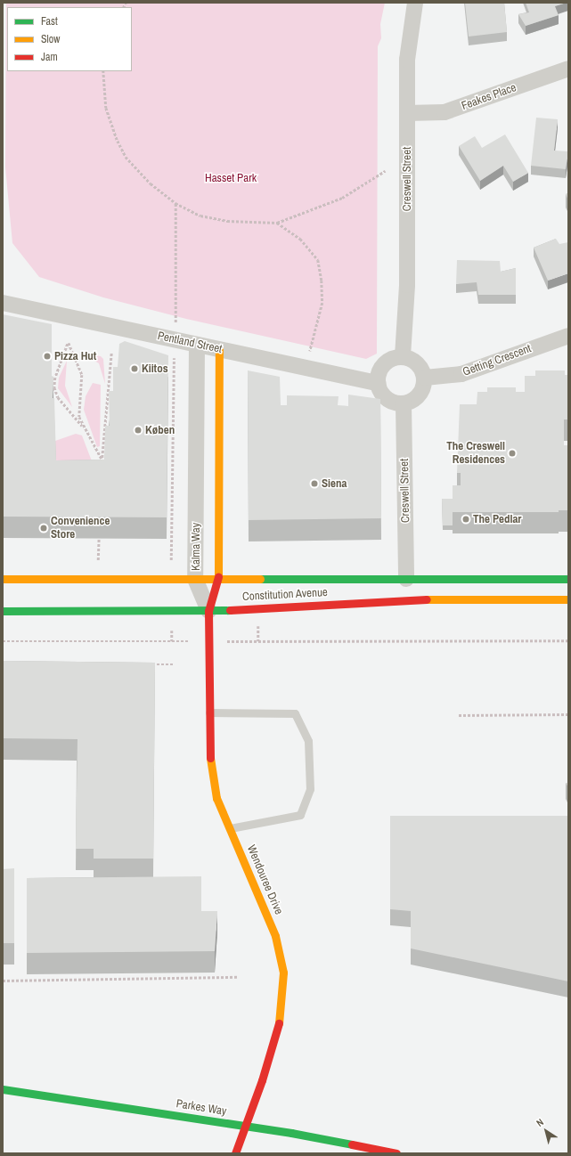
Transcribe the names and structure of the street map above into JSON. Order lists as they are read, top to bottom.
{
  "streets": {
    "street": [
      "Feakes Place",
      "Creswell Street",
      "Pentland Street",
      "Getting Crescent",
      "Kalma Way",
      "Constitution Avenue",
      "Wendouree Drive",
      "Parkes Way"
    ]
  },
  "crossings": [
    ["Feakes Place", "Creswell Street"],
    ["Creswell Street", "Pentland Street"],
    ["Creswell Street", "Getting Crescent"],
    ["Creswell Street", "Constitution Avenue"],
    ["Pentland Street", "Getting Crescent"],
    ["Pentland Street", "Kalma Way"],
    ["Kalma Way", "Constitution Avenue"],
    ["Kalma Way", "Wendouree Drive"],
    ["Constitution Avenue", "Wendouree Drive"]
  ],
  "parks": ["Hasset Park"],
  "places": [
    "Pizza Hut",
    "Kiitos",
    "Køben",
    "The Creswell Residences",
    "Siena",
    "The Pedlar",
    "Convenience Store"
  ],
  "legend": ["Fast", "Slow", "Jam"],
  "north": "top left"
}
